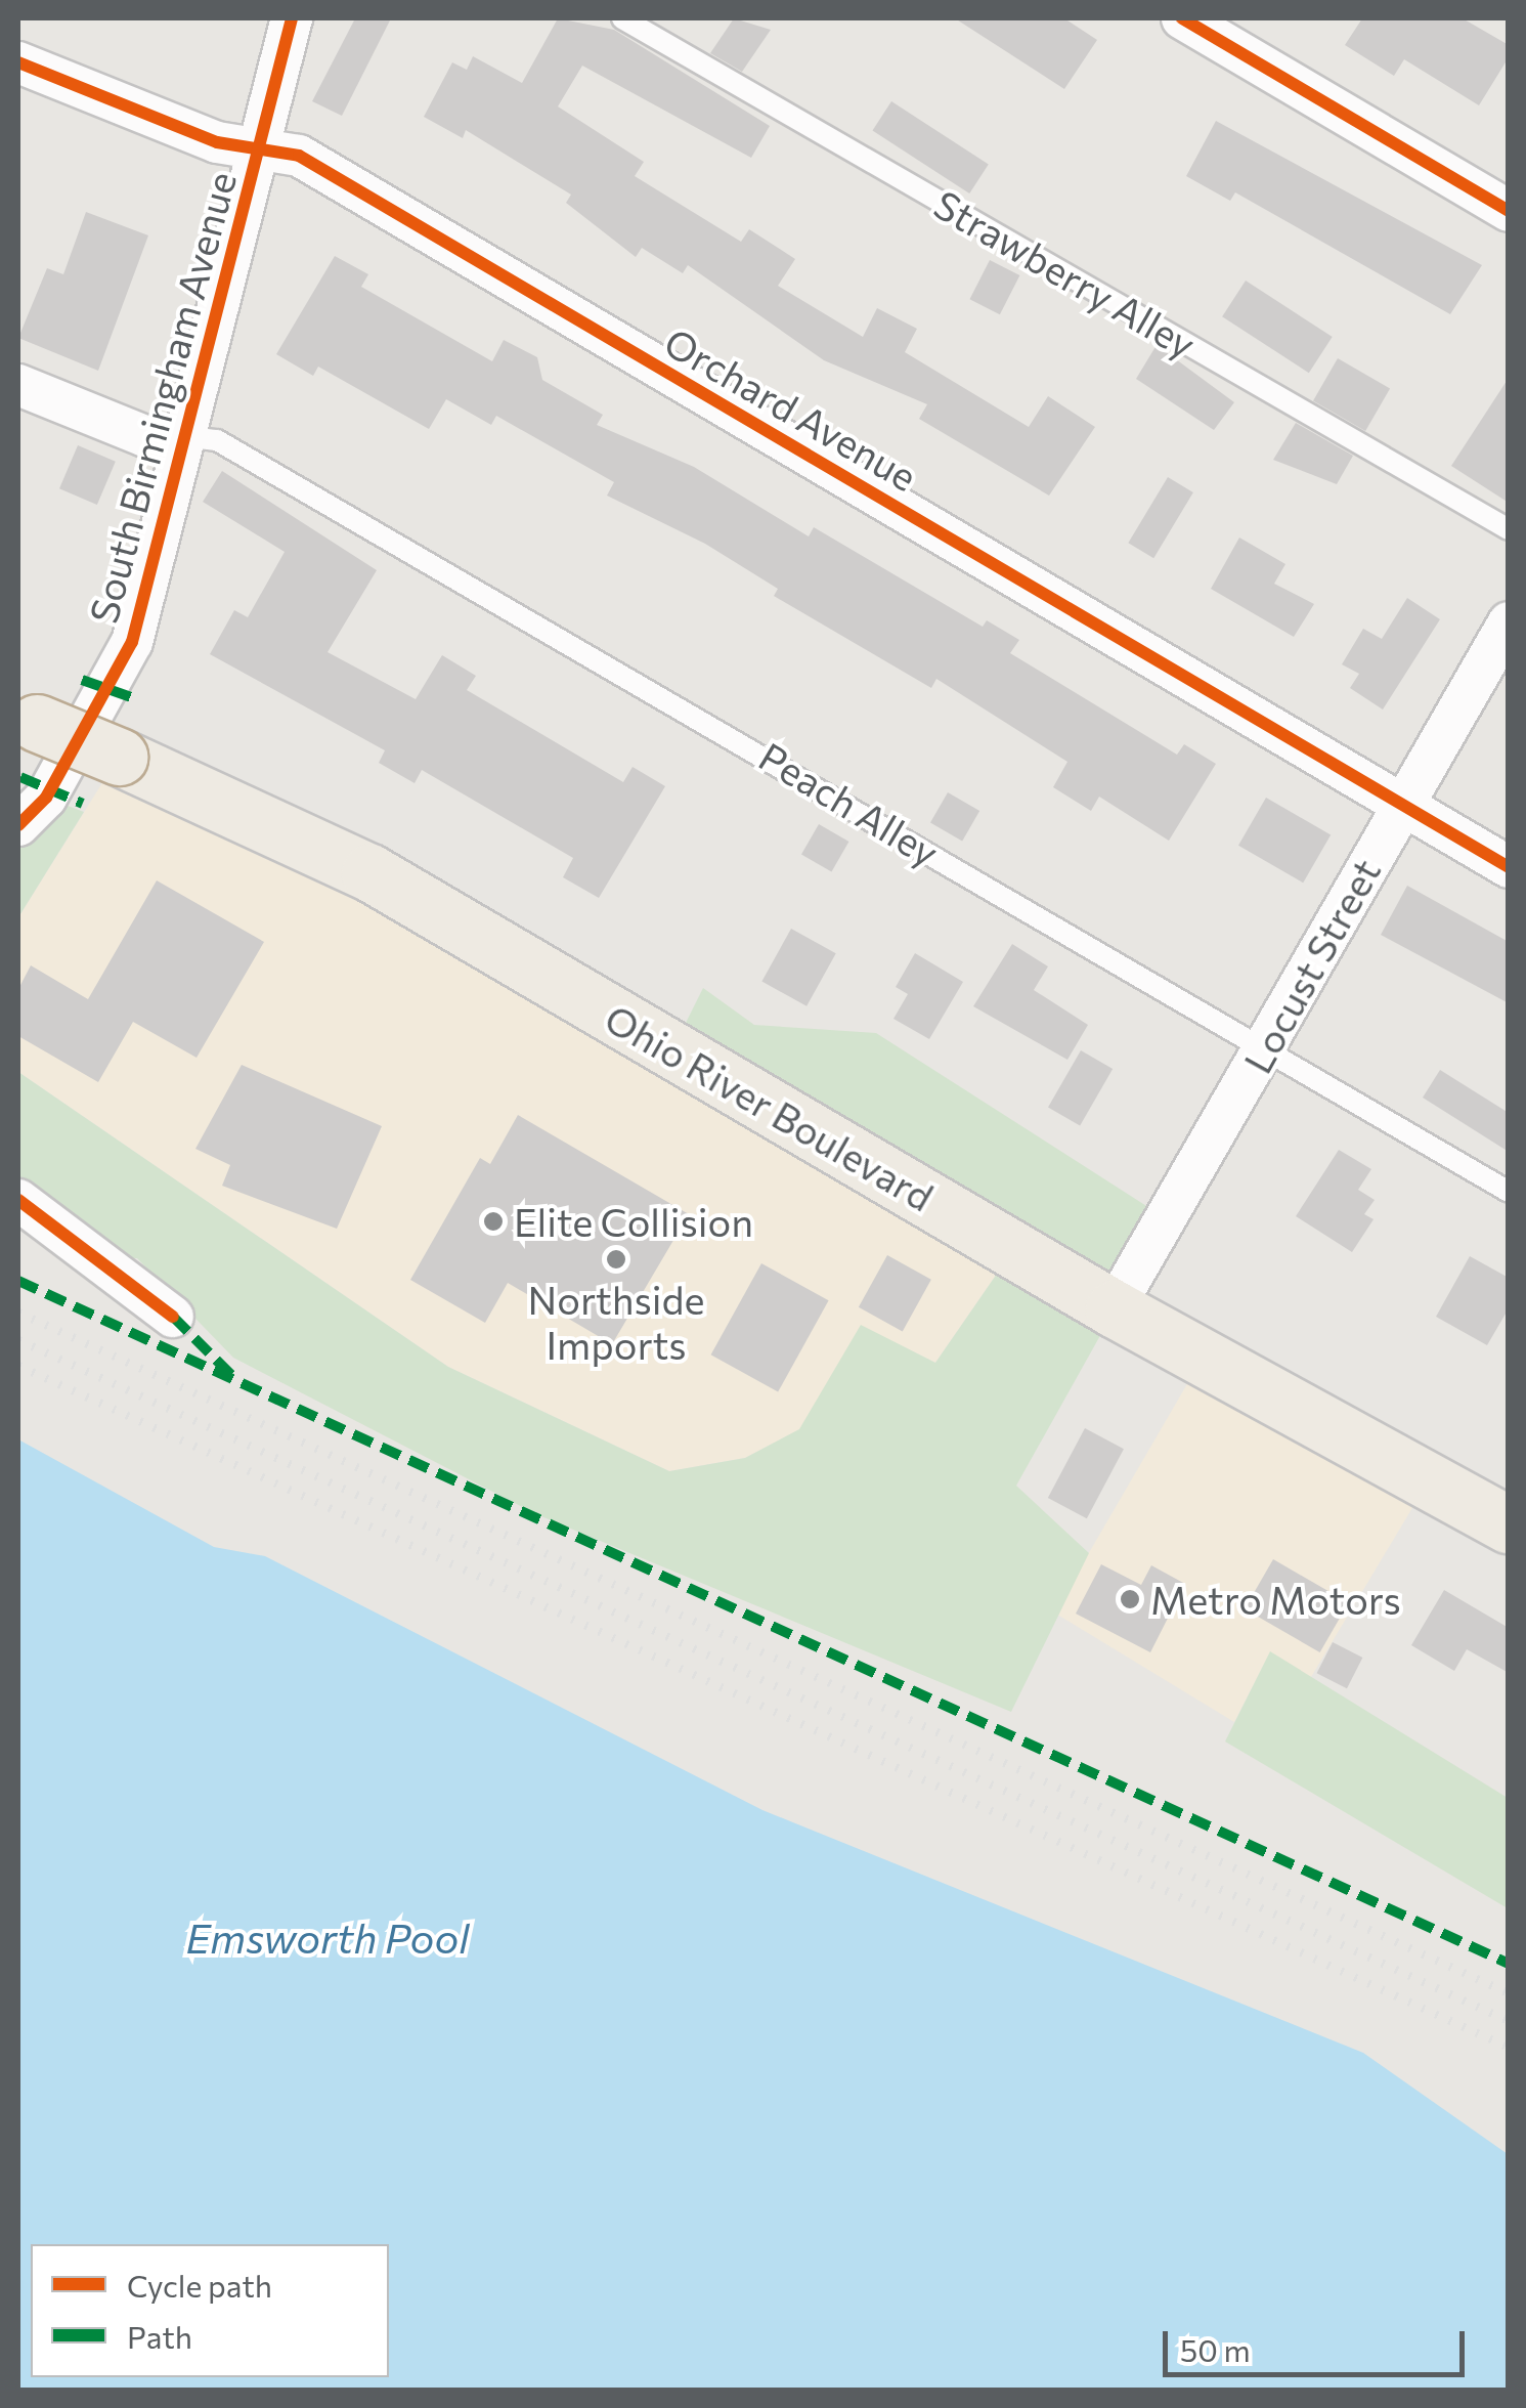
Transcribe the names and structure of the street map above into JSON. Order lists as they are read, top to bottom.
{
  "streets": {
    "highway": ["Ohio River Boulevard"],
    "street": ["South Birmingham Avenue", "Orchard Avenue", "Locust Street"],
    "lane": ["Strawberry Alley", "Peach Alley"]
  },
  "crossings": [
    ["South Birmingham Avenue", "Orchard Avenue"],
    ["South Birmingham Avenue", "Peach Alley"],
    ["Orchard Avenue", "Locust Street"],
    ["Peach Alley", "Locust Street"],
    ["Locust Street", "Ohio River Boulevard"]
  ],
  "water": ["Emsworth Pool"],
  "places": ["Elite Collision", "Northside Imports", "Metro Motors"],
  "legend": ["Cycle path", "Path"],
  "scale_bar": "50 m"
}
